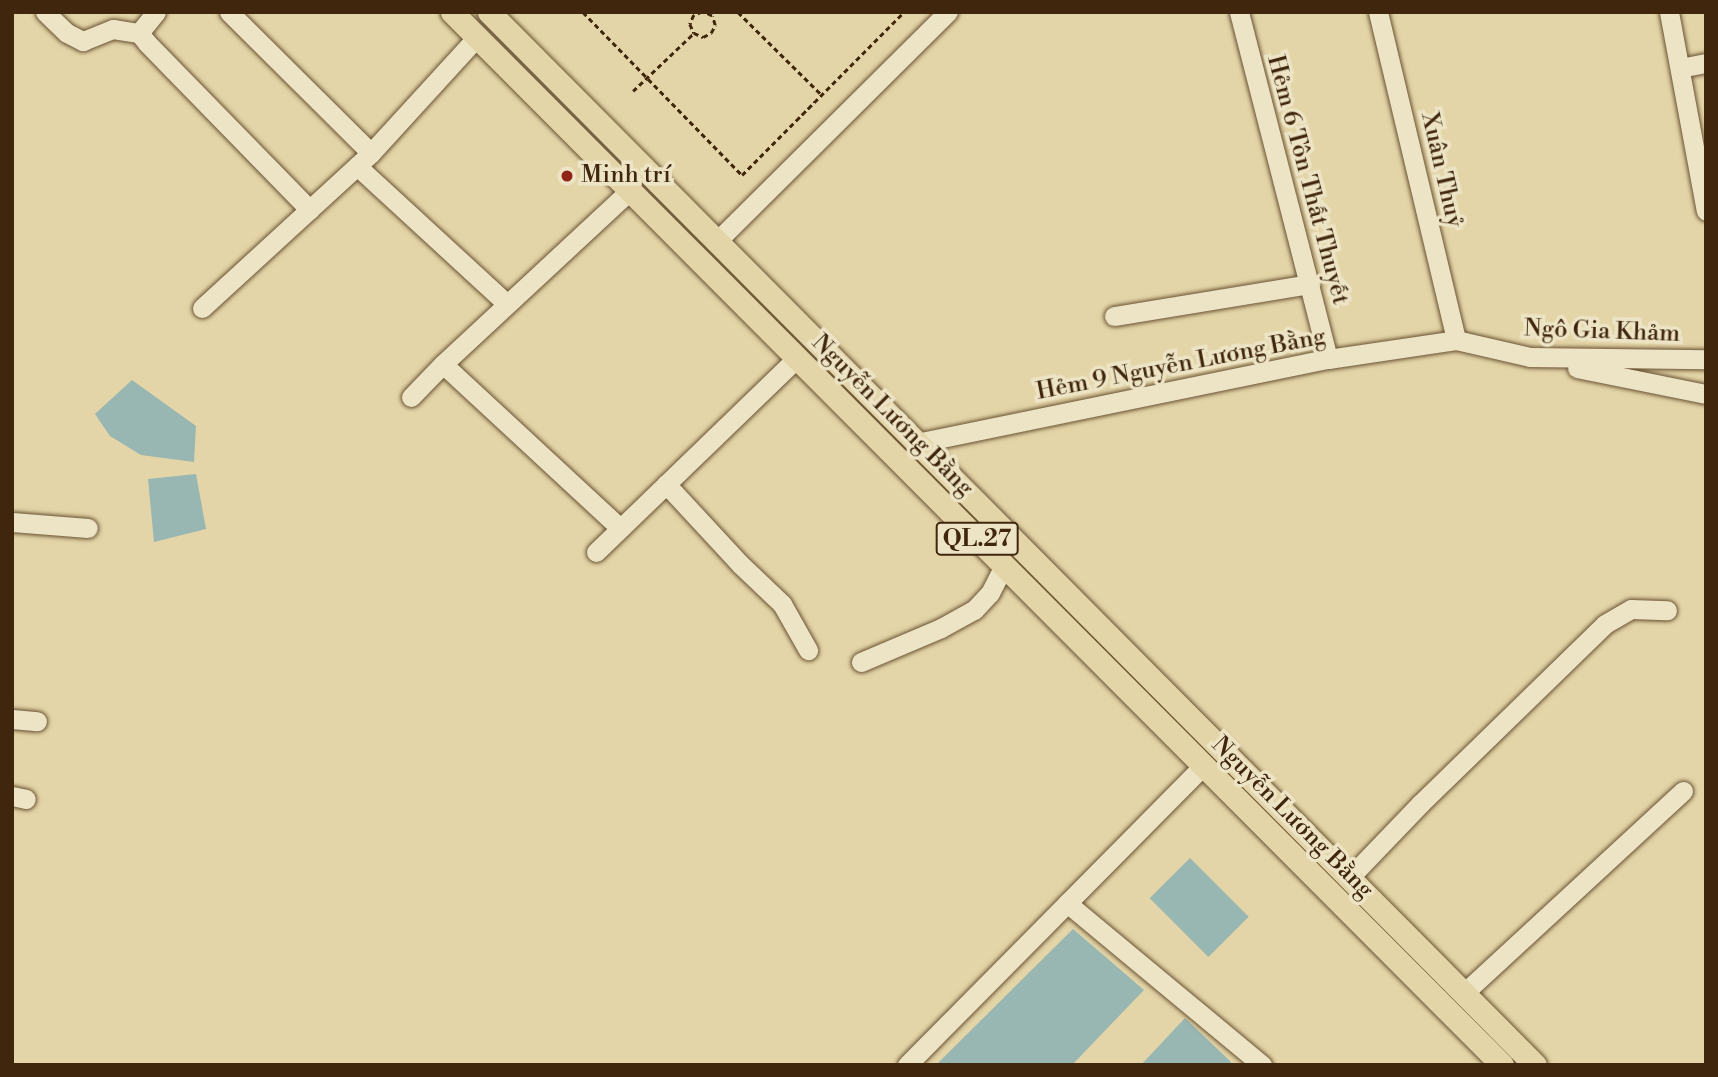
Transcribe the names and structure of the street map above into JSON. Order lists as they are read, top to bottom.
{
  "streets": {
    "main road": ["Nguyễn Lương Bằng", "QL.27"],
    "street": [
      "Xuân Thuỷ",
      "Hẻm 6 Tôn Thất Thuyết",
      "Ngô Gia Khảm",
      "Hẻm 9 Nguyễn Lương Bằng"
    ]
  },
  "crossings": [
    ["Xuân Thuỷ", "Ngô Gia Khảm"],
    ["Xuân Thuỷ", "Hẻm 9 Nguyễn Lương Bằng"],
    ["Hẻm 6 Tôn Thất Thuyết", "Hẻm 9 Nguyễn Lương Bằng"],
    ["Ngô Gia Khảm", "Hẻm 9 Nguyễn Lương Bằng"],
    ["Hẻm 9 Nguyễn Lương Bằng", "Nguyễn Lương Bằng"]
  ],
  "places": ["Minh trí"]
}
